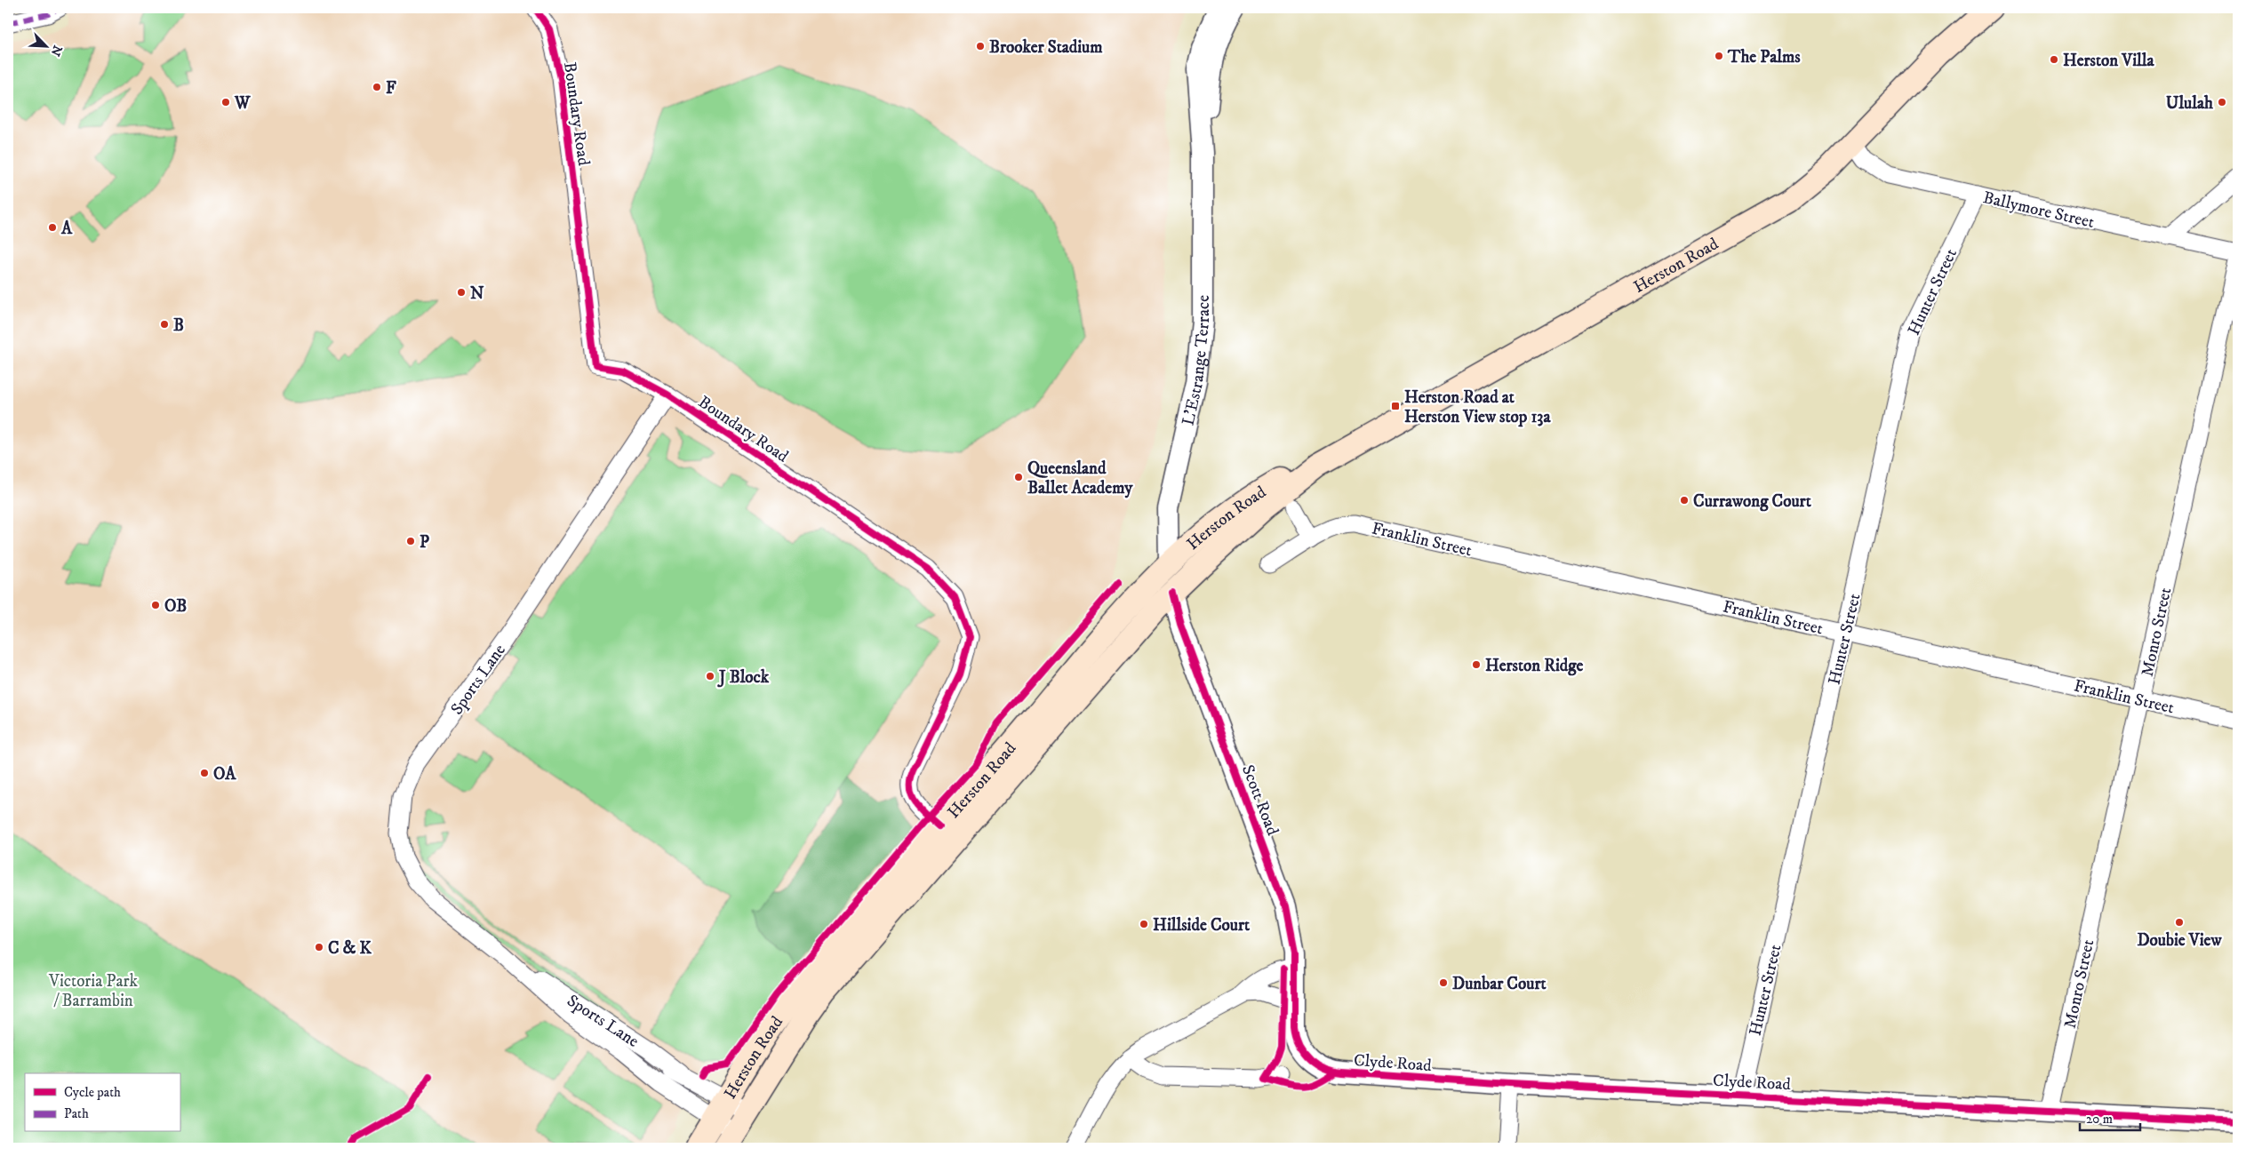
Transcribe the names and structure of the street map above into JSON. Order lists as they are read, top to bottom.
{
  "streets": {
    "main road": ["Herston Road"],
    "street": [
      "Boundary Road",
      "Ballymore Street",
      "Hunter Street",
      "L'Estrange Terrace",
      "Franklin Street",
      "Monro Street",
      "Sports Lane",
      "Scott Road",
      "Clyde Road"
    ]
  },
  "crossings": [
    ["Boundary Road", "Herston Road"],
    ["Boundary Road", "Sports Lane"],
    ["Ballymore Street", "Herston Road"],
    ["Ballymore Street", "Hunter Street"],
    ["Herston Road", "L'Estrange Terrace"],
    ["Herston Road", "Sports Lane"],
    ["Herston Road", "Scott Road"],
    ["Hunter Street", "Franklin Street"],
    ["Hunter Street", "Clyde Road"],
    ["Franklin Street", "Monro Street"],
    ["Monro Street", "Clyde Road"],
    ["Scott Road", "Clyde Road"]
  ],
  "parks": ["Victoria Park / Barrambin"],
  "places": {
    "other": [
      "Brooker Stadium",
      "The Palms",
      "Herston Villa",
      "F",
      "W",
      "Ululah",
      "A",
      "N",
      "B",
      "Queensland Ballet Academy",
      "Currawong Court",
      "P",
      "OB",
      "Herston Ridge",
      "J Block",
      "OA",
      "Doubie View",
      "Hillside Court",
      "C & K",
      "Dunbar Court"
    ],
    "transit": ["Herston Road at Herston View stop 13a"]
  },
  "legend": ["Cycle path", "Path"],
  "scale_bar": "20 m",
  "north": "bottom right"
}
